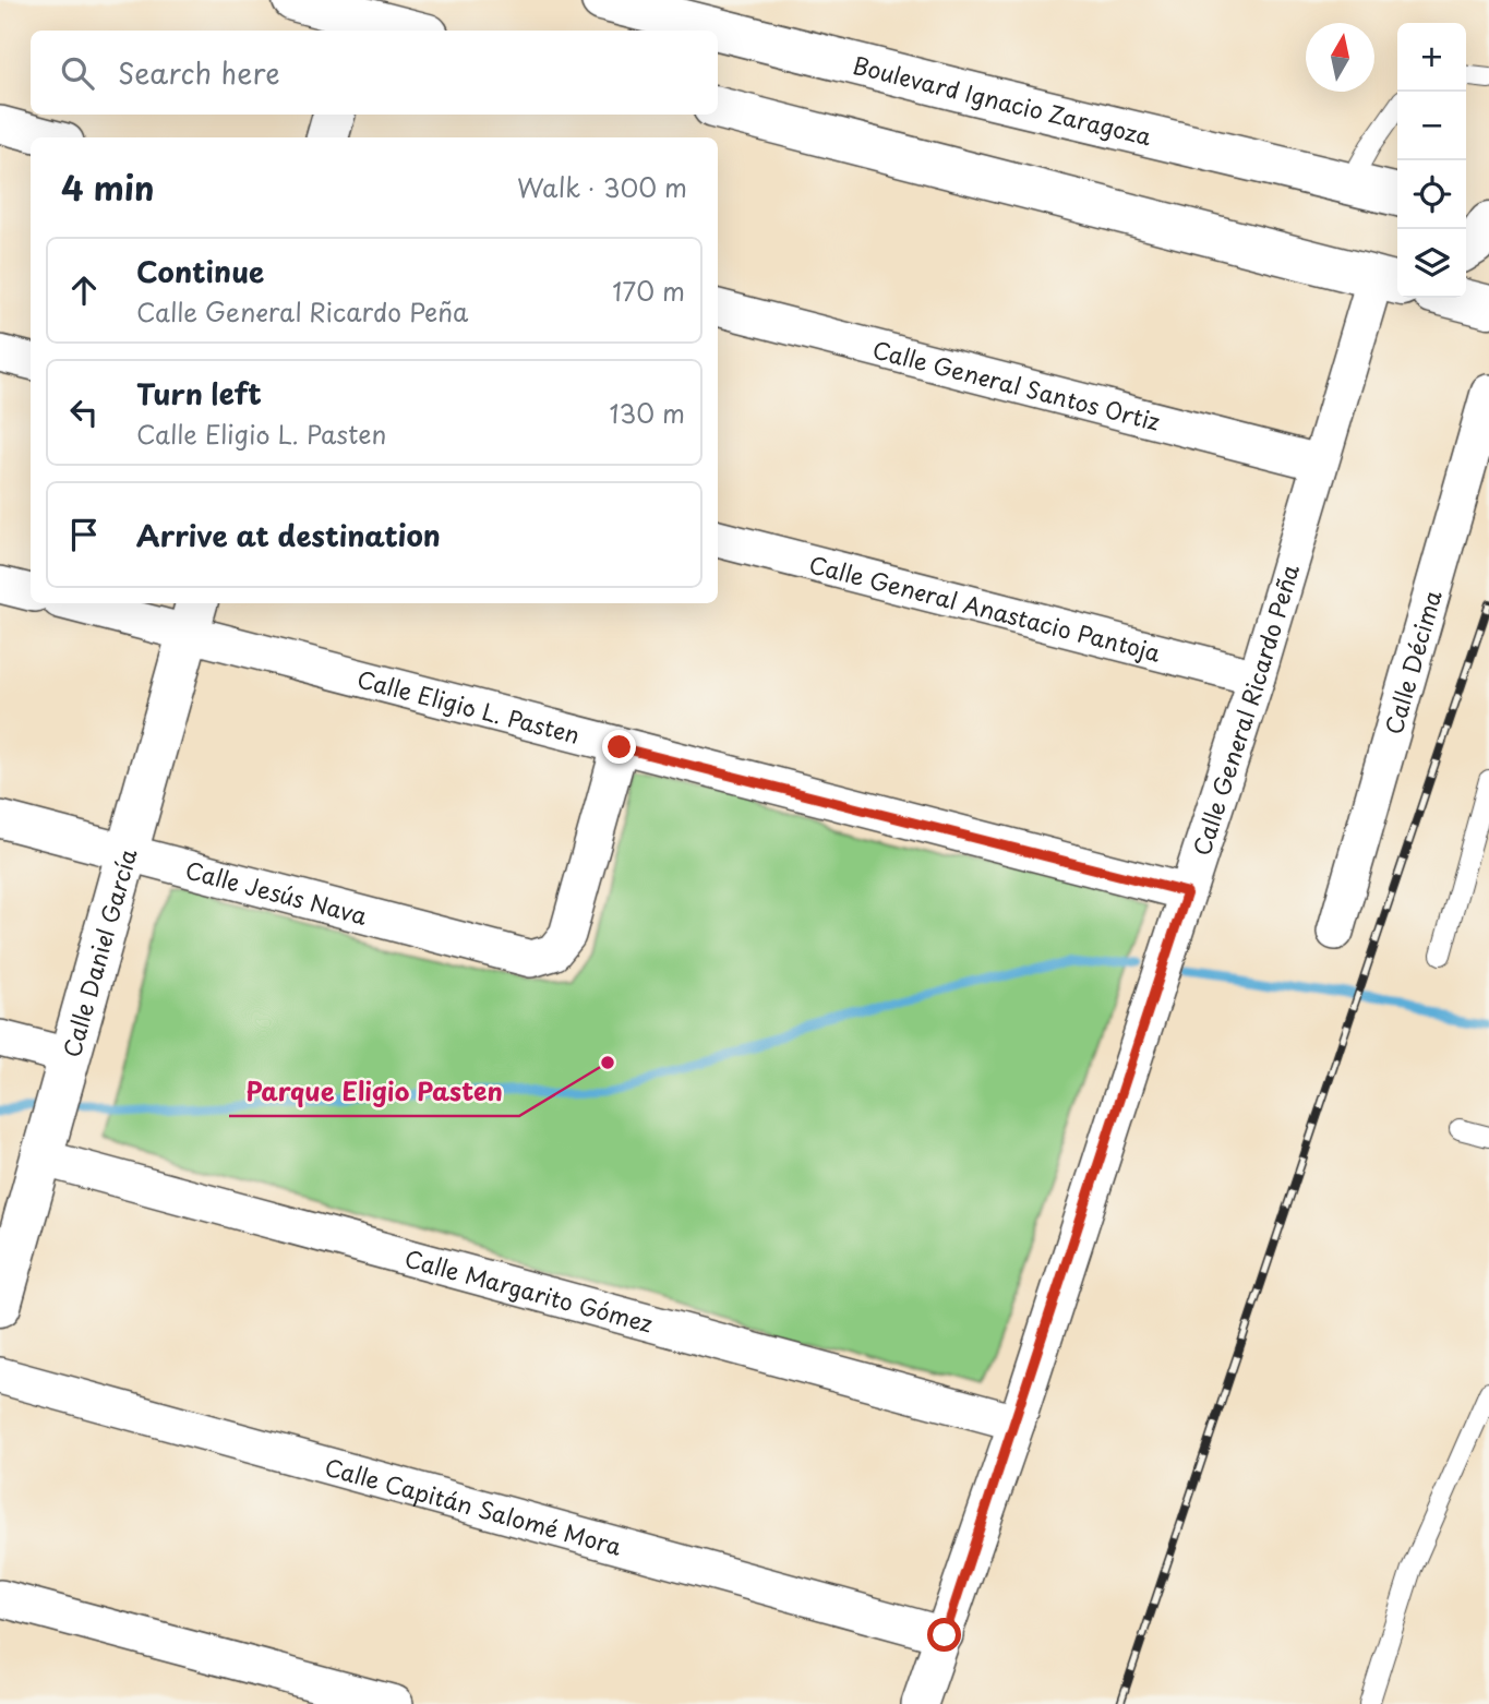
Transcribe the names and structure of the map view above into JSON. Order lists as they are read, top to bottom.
{
  "streets": {
    "main road": ["Boulevard Ignacio Zaragoza", "Calle Daniel García"],
    "street": [
      "Calle General Santos Ortiz",
      "Calle General Anastacio Pantoja",
      "Calle Décima",
      "Calle Eligio L. Pasten",
      "Calle General Ricardo Peña",
      "Calle Jesús Nava",
      "Calle Margarito Gómez",
      "Calle Capitán Salomé Mora"
    ]
  },
  "crossings": [
    ["Calle General Santos Ortiz", "Calle General Ricardo Peña"],
    ["Calle General Anastacio Pantoja", "Calle General Ricardo Peña"],
    ["Calle Eligio L. Pasten", "Calle General Ricardo Peña"],
    ["Calle Eligio L. Pasten", "Calle Jesús Nava"],
    ["Calle Eligio L. Pasten", "Calle Daniel García"],
    ["Calle General Ricardo Peña", "Calle Margarito Gómez"],
    ["Calle General Ricardo Peña", "Calle Capitán Salomé Mora"],
    ["Calle Jesús Nava", "Calle Daniel García"],
    ["Calle Daniel García", "Calle Margarito Gómez"]
  ],
  "places": ["Parque Eligio Pasten"],
  "north": "top",
  "page": {
    "map_buttons": ["+", "−"],
    "search": "Search here",
    "heading": ["4 min", "Walk · 300 m"],
    "list": [
      ["Continue", "Calle General Ricardo Peña", "170 m"],
      ["Turn left", "Calle Eligio L. Pasten", "130 m"],
      "Arrive at destination"
    ]
  }
}
